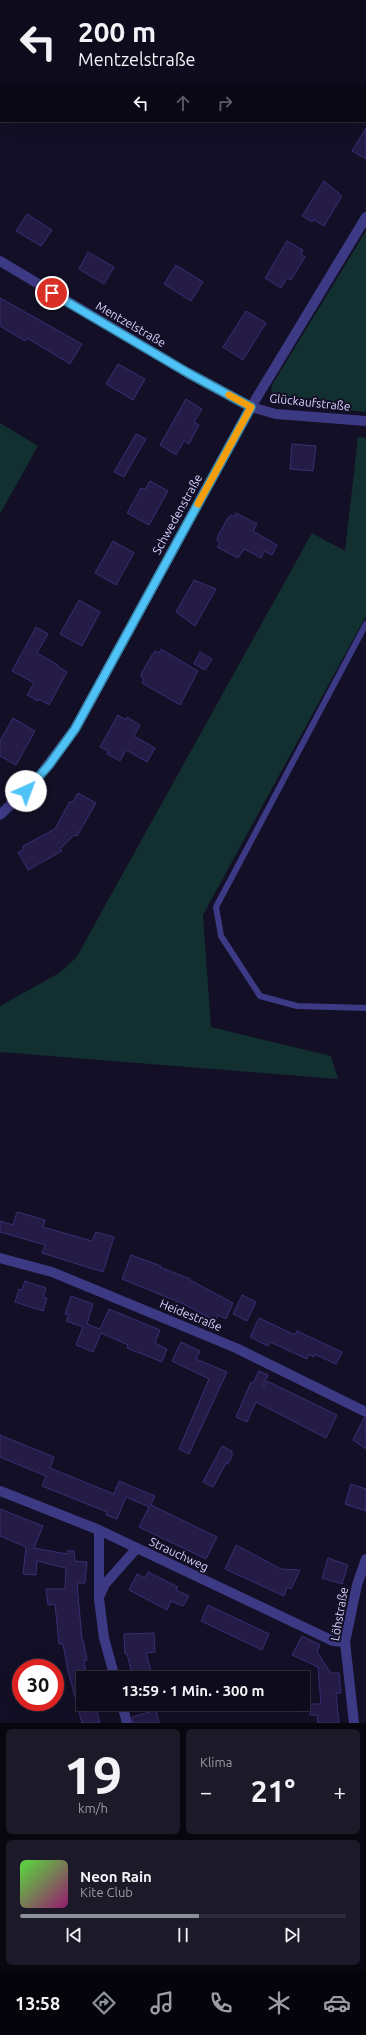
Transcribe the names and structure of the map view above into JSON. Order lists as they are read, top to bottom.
{
  "streets": {
    "street": [
      "Mentzelstraße",
      "Glückaufstraße",
      "Schwedenstraße",
      "Heidestraße",
      "Strauchweg",
      "Löhstraße"
    ]
  },
  "crossings": [
    ["Mentzelstraße", "Glückaufstraße"],
    ["Mentzelstraße", "Schwedenstraße"],
    ["Glückaufstraße", "Schwedenstraße"],
    ["Strauchweg", "Löhstraße"]
  ],
  "page": {
    "turn": ["200 m", "Mentzelstraße"],
    "limit": "30",
    "trip": "13:59 · 1 Min. · 300 m",
    "tile": [
      ["19", "km/h"],
      "Klima"
    ],
    "heat": ["−", "21°", "+"],
    "song": ["Neon Rain", "Kite Club"],
    "tabs": "13:58"
  }
}
